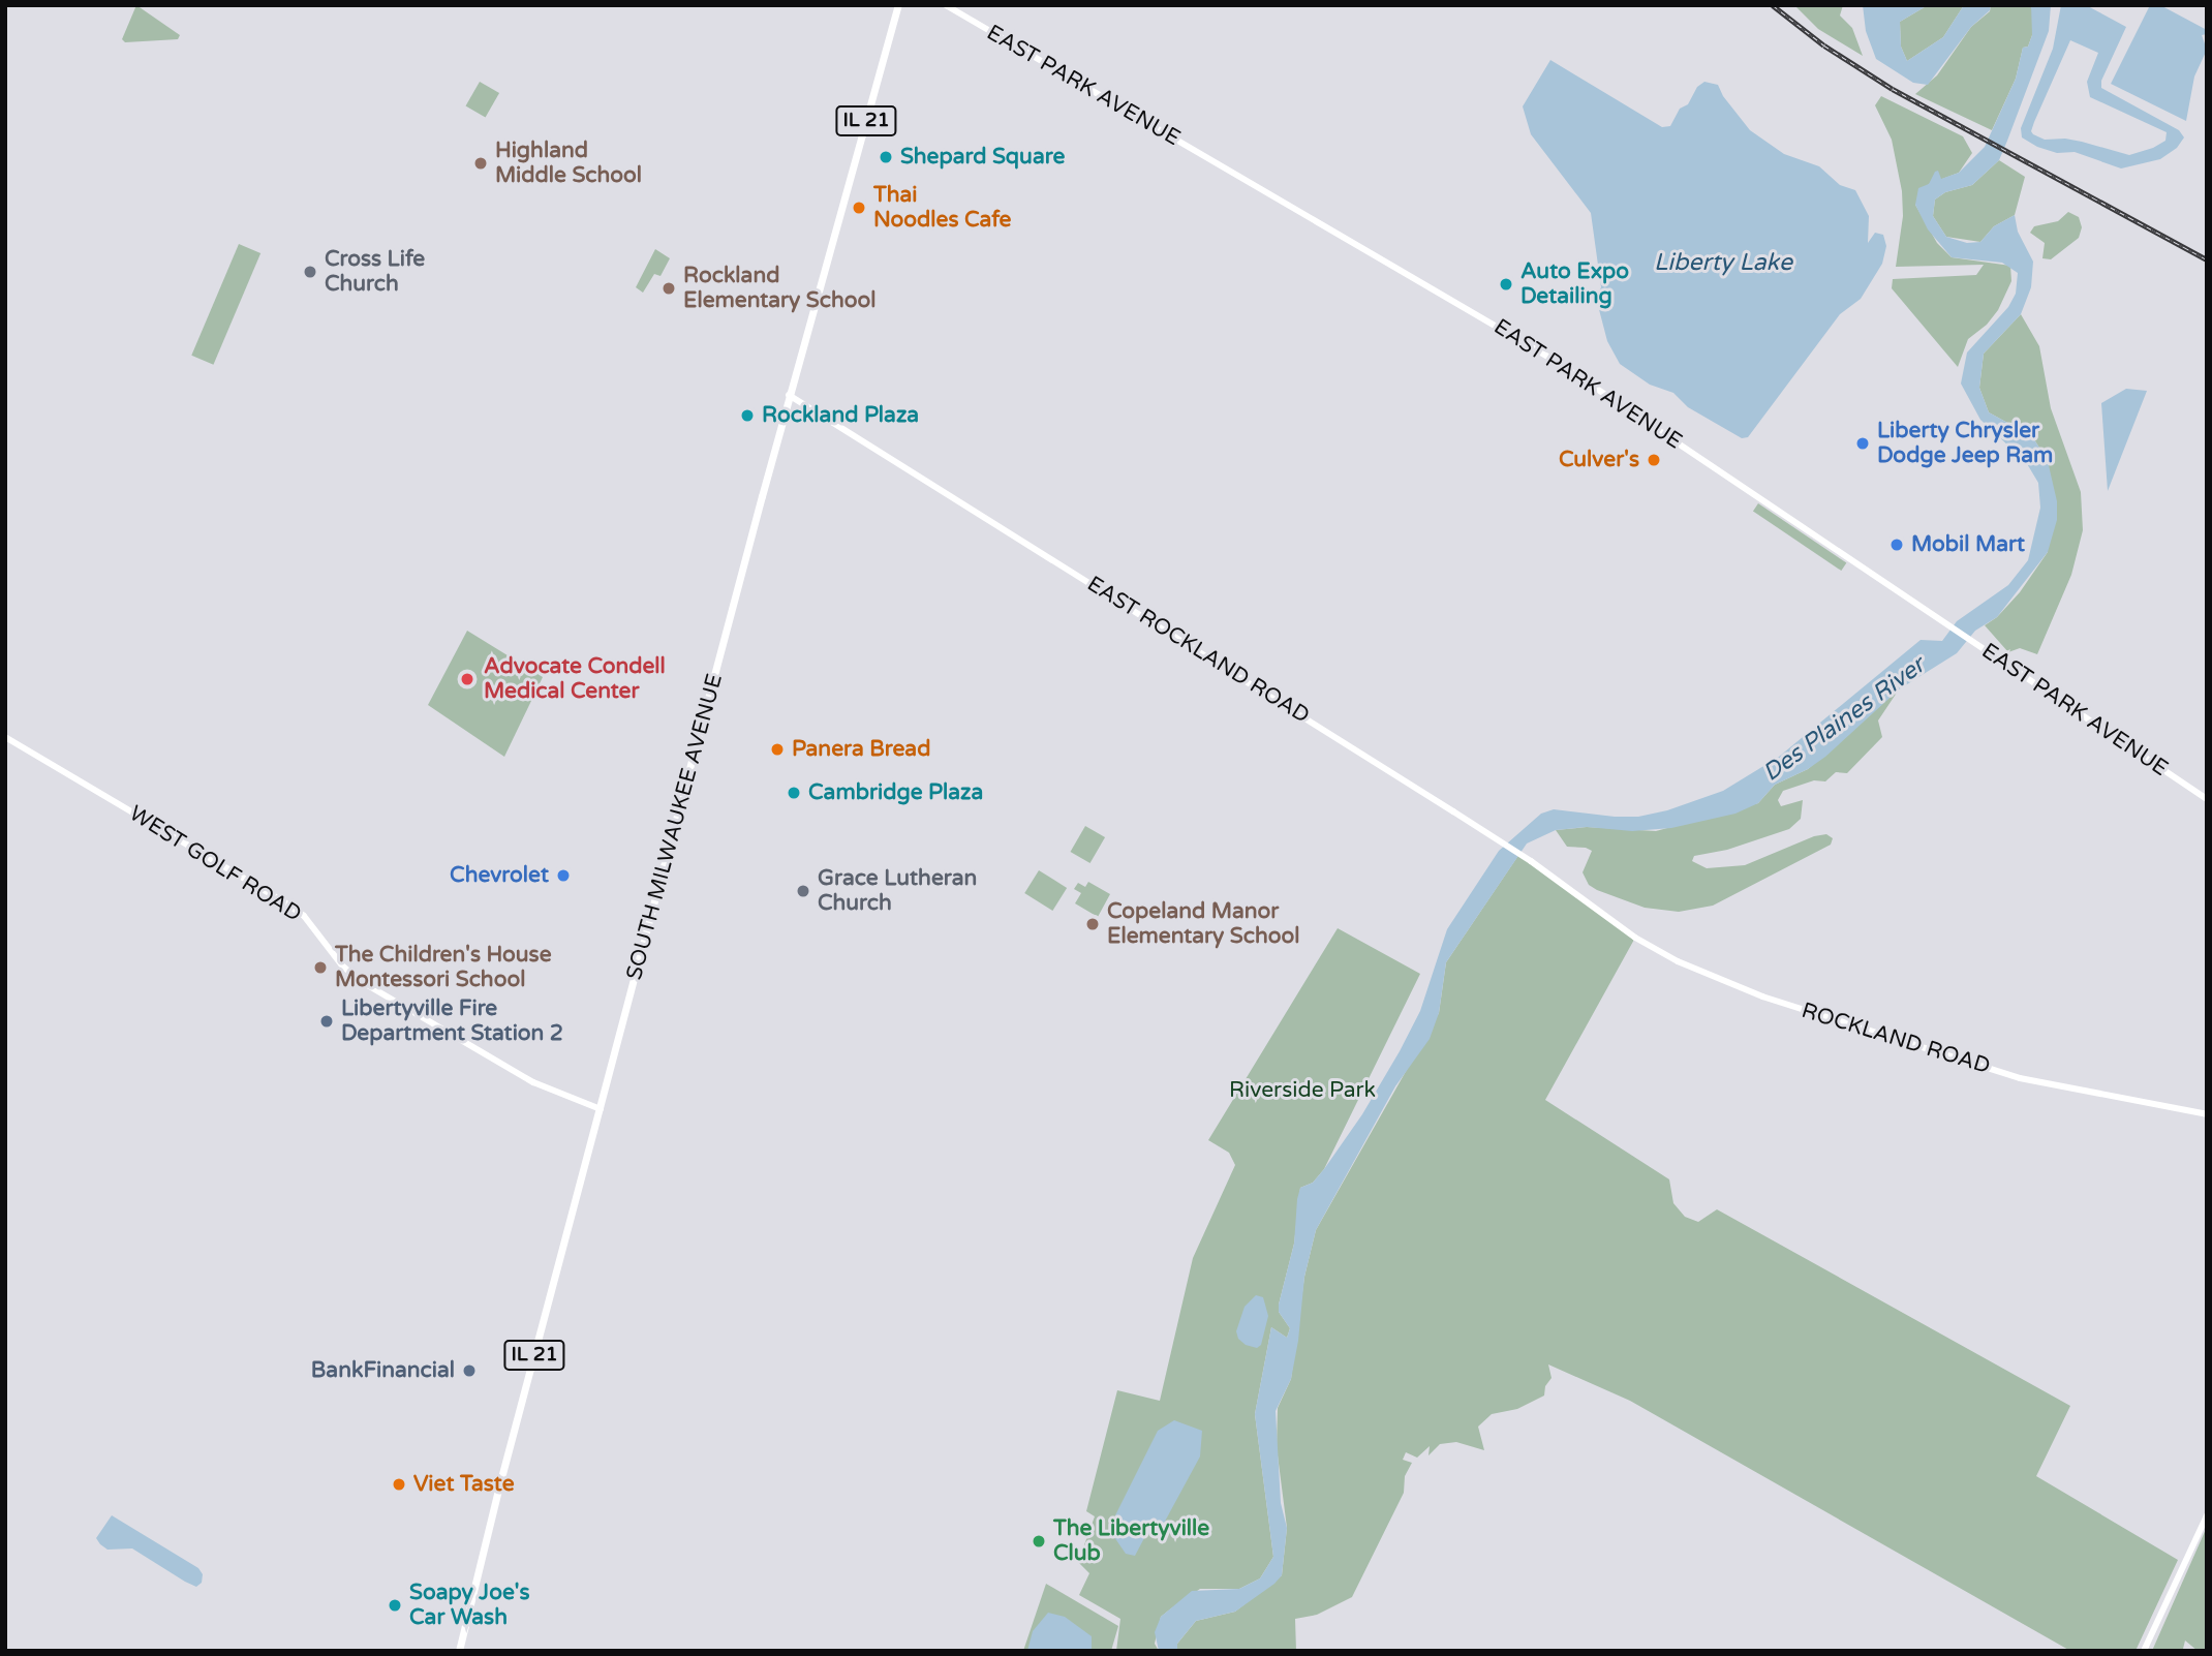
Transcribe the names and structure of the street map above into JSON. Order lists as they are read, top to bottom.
{
  "streets": {
    "main road": ["IL 21", "SOUTH MILWAUKEE AVENUE"],
    "street": [
      "EAST PARK AVENUE",
      "EAST ROCKLAND ROAD",
      "WEST GOLF ROAD",
      "ROCKLAND ROAD"
    ]
  },
  "crossings": [
    ["EAST ROCKLAND ROAD", "SOUTH MILWAUKEE AVENUE"],
    ["EAST ROCKLAND ROAD", "ROCKLAND ROAD"],
    ["SOUTH MILWAUKEE AVENUE", "WEST GOLF ROAD"]
  ],
  "water": ["Liberty Lake", "Des Plaines River"],
  "parks": ["Riverside Park"],
  "places": [
    "Shepard Square",
    "Highland Middle School",
    "Thai Noodles Cafe",
    "Cross Life Church",
    "Auto Expo Detailing",
    "Rockland Elementary School",
    "Rockland Plaza",
    "Liberty Chrysler Dodge Jeep Ram",
    "Culver's",
    "Mobil Mart",
    "Advocate Condell Medical Center",
    "Panera Bread",
    "Cambridge Plaza",
    "Chevrolet",
    "Grace Lutheran Church",
    "Copeland Manor Elementary School",
    "The Children's House Montessori School",
    "Libertyville Fire Department Station 2",
    "BankFinancial",
    "Viet Taste",
    "The Libertyville Club",
    "Soapy Joe's Car Wash"
  ]
}
